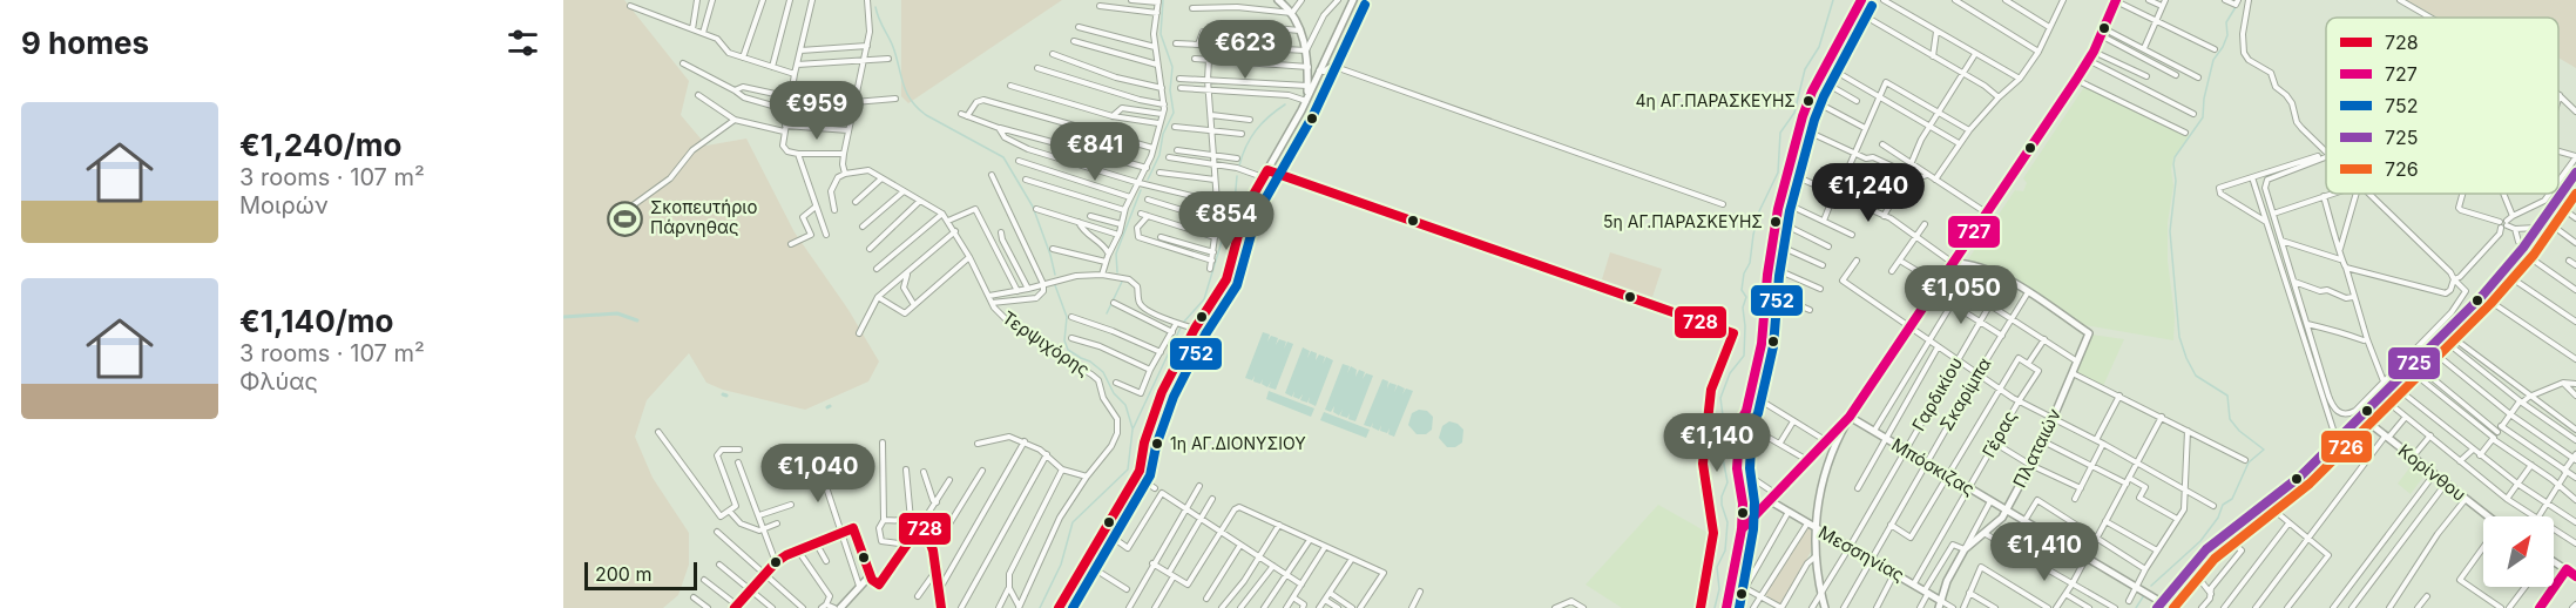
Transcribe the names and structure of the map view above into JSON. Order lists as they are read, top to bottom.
{
  "streets": {
    "street": [
      "Τερψιχόρης",
      "Γαρδικίου",
      "Σκαρίμπα",
      "Γέρας",
      "Πλαταιών",
      "Μπόσκιζας",
      "Κορίνθου",
      "Μεσσηνίας"
    ]
  },
  "crossings": [
    ["Γαρδικίου", "Μπόσκιζας"],
    ["Γαρδικίου", "Μεσσηνίας"],
    ["Σκαρίμπα", "Πλαταιών"],
    ["Σκαρίμπα", "Μπόσκιζας"],
    ["Σκαρίμπα", "Μεσσηνίας"],
    ["Γέρας", "Μπόσκιζας"],
    ["Γέρας", "Μεσσηνίας"],
    ["Πλαταιών", "Μπόσκιζας"],
    ["Πλαταιών", "Μεσσηνίας"]
  ],
  "places": {
    "other": ["4η ΑΓ.ΠΑΡΑΣΚΕΥΗΣ", "5η ΑΓ.ΠΑΡΑΣΚΕΥΗΣ", "1η ΑΓ.ΔΙΟΝΥΣΙΟΥ"],
    "sports": ["Σκοπευτήριο Πάρνηθας"]
  },
  "lines": [
    "transit line 727",
    "transit line 752",
    "transit line 728",
    "transit line 725",
    "transit line 726"
  ],
  "legend": [
    "728",
    "727",
    "752",
    "725",
    "726"
  ],
  "scale_bar": "200 m",
  "north": "top right",
  "page": {
    "heading": "9 homes",
    "price": [
      "€623",
      "€959",
      "€841",
      "€1,240",
      "€854",
      "€1,050",
      "€1,140",
      "€1,040",
      "€1,410"
    ],
    "list": [
      {
        "name": "€1,240/mo",
        "note": "3 rooms · 107 m² · Μοιρών"
      },
      {
        "name": "€1,140/mo",
        "note": "3 rooms · 107 m² · Φλύας"
      }
    ],
    "scale": "200 m"
  }
}
